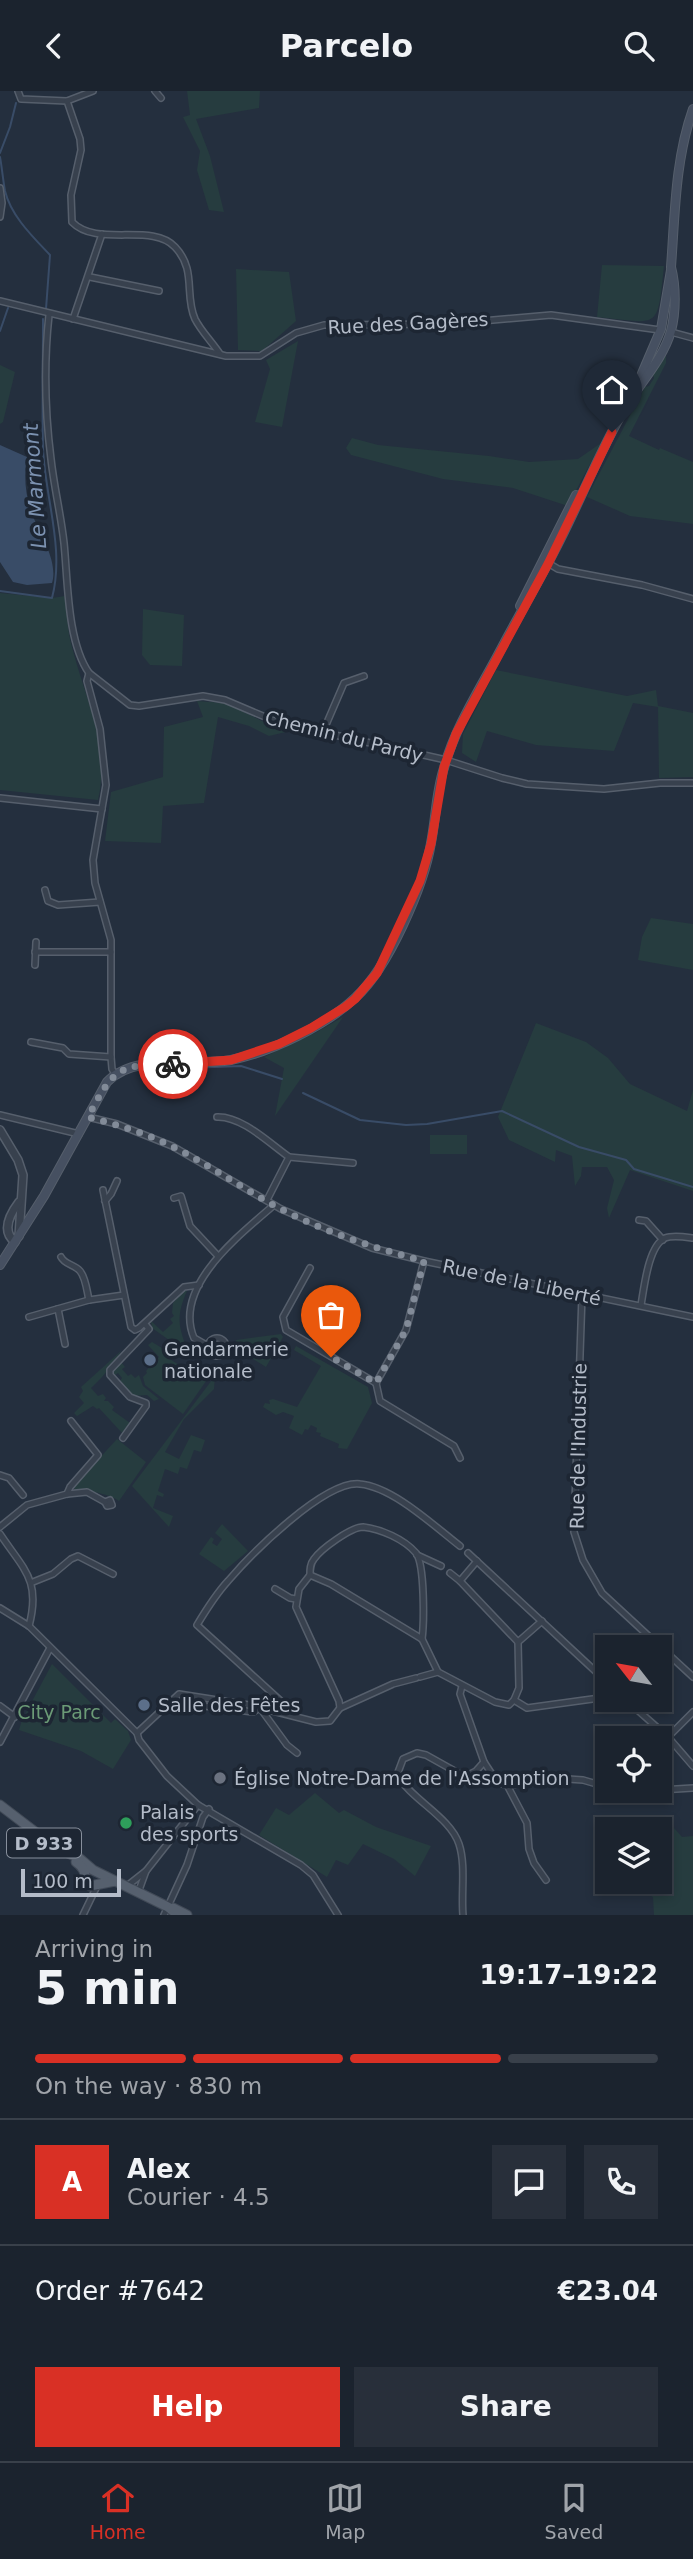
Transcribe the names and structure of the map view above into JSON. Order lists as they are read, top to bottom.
{
  "streets": {
    "main road": ["D 933"],
    "street": [
      "Rue des Gagères",
      "Chemin du Pardy",
      "Rue de la Liberté",
      "Rue de l'Industrie"
    ]
  },
  "crossings": [
    ["Rue de la Liberté", "Rue de l'Industrie"]
  ],
  "water": ["Le Marmont"],
  "parks": ["City Parc"],
  "places": [
    "Gendarmerie nationale",
    "Salle des Fêtes",
    "Église Notre-Dame de l'Assomption",
    "Palais des sports"
  ],
  "scale_bar": "100 m",
  "north": "top left",
  "page": {
    "header": "Parcelo",
    "scale": "100 m",
    "heading": ["5 min", "Arriving in", "19:17–19:22"],
    "panel": [
      "Alex",
      "Courier · 4.5",
      "Order #7642",
      "€23.04"
    ],
    "bar": "On the way · 830 m",
    "round": "A",
    "buttons": ["Help", "Share"],
    "tabs": ["Home", "Map", "Saved"]
  }
}
